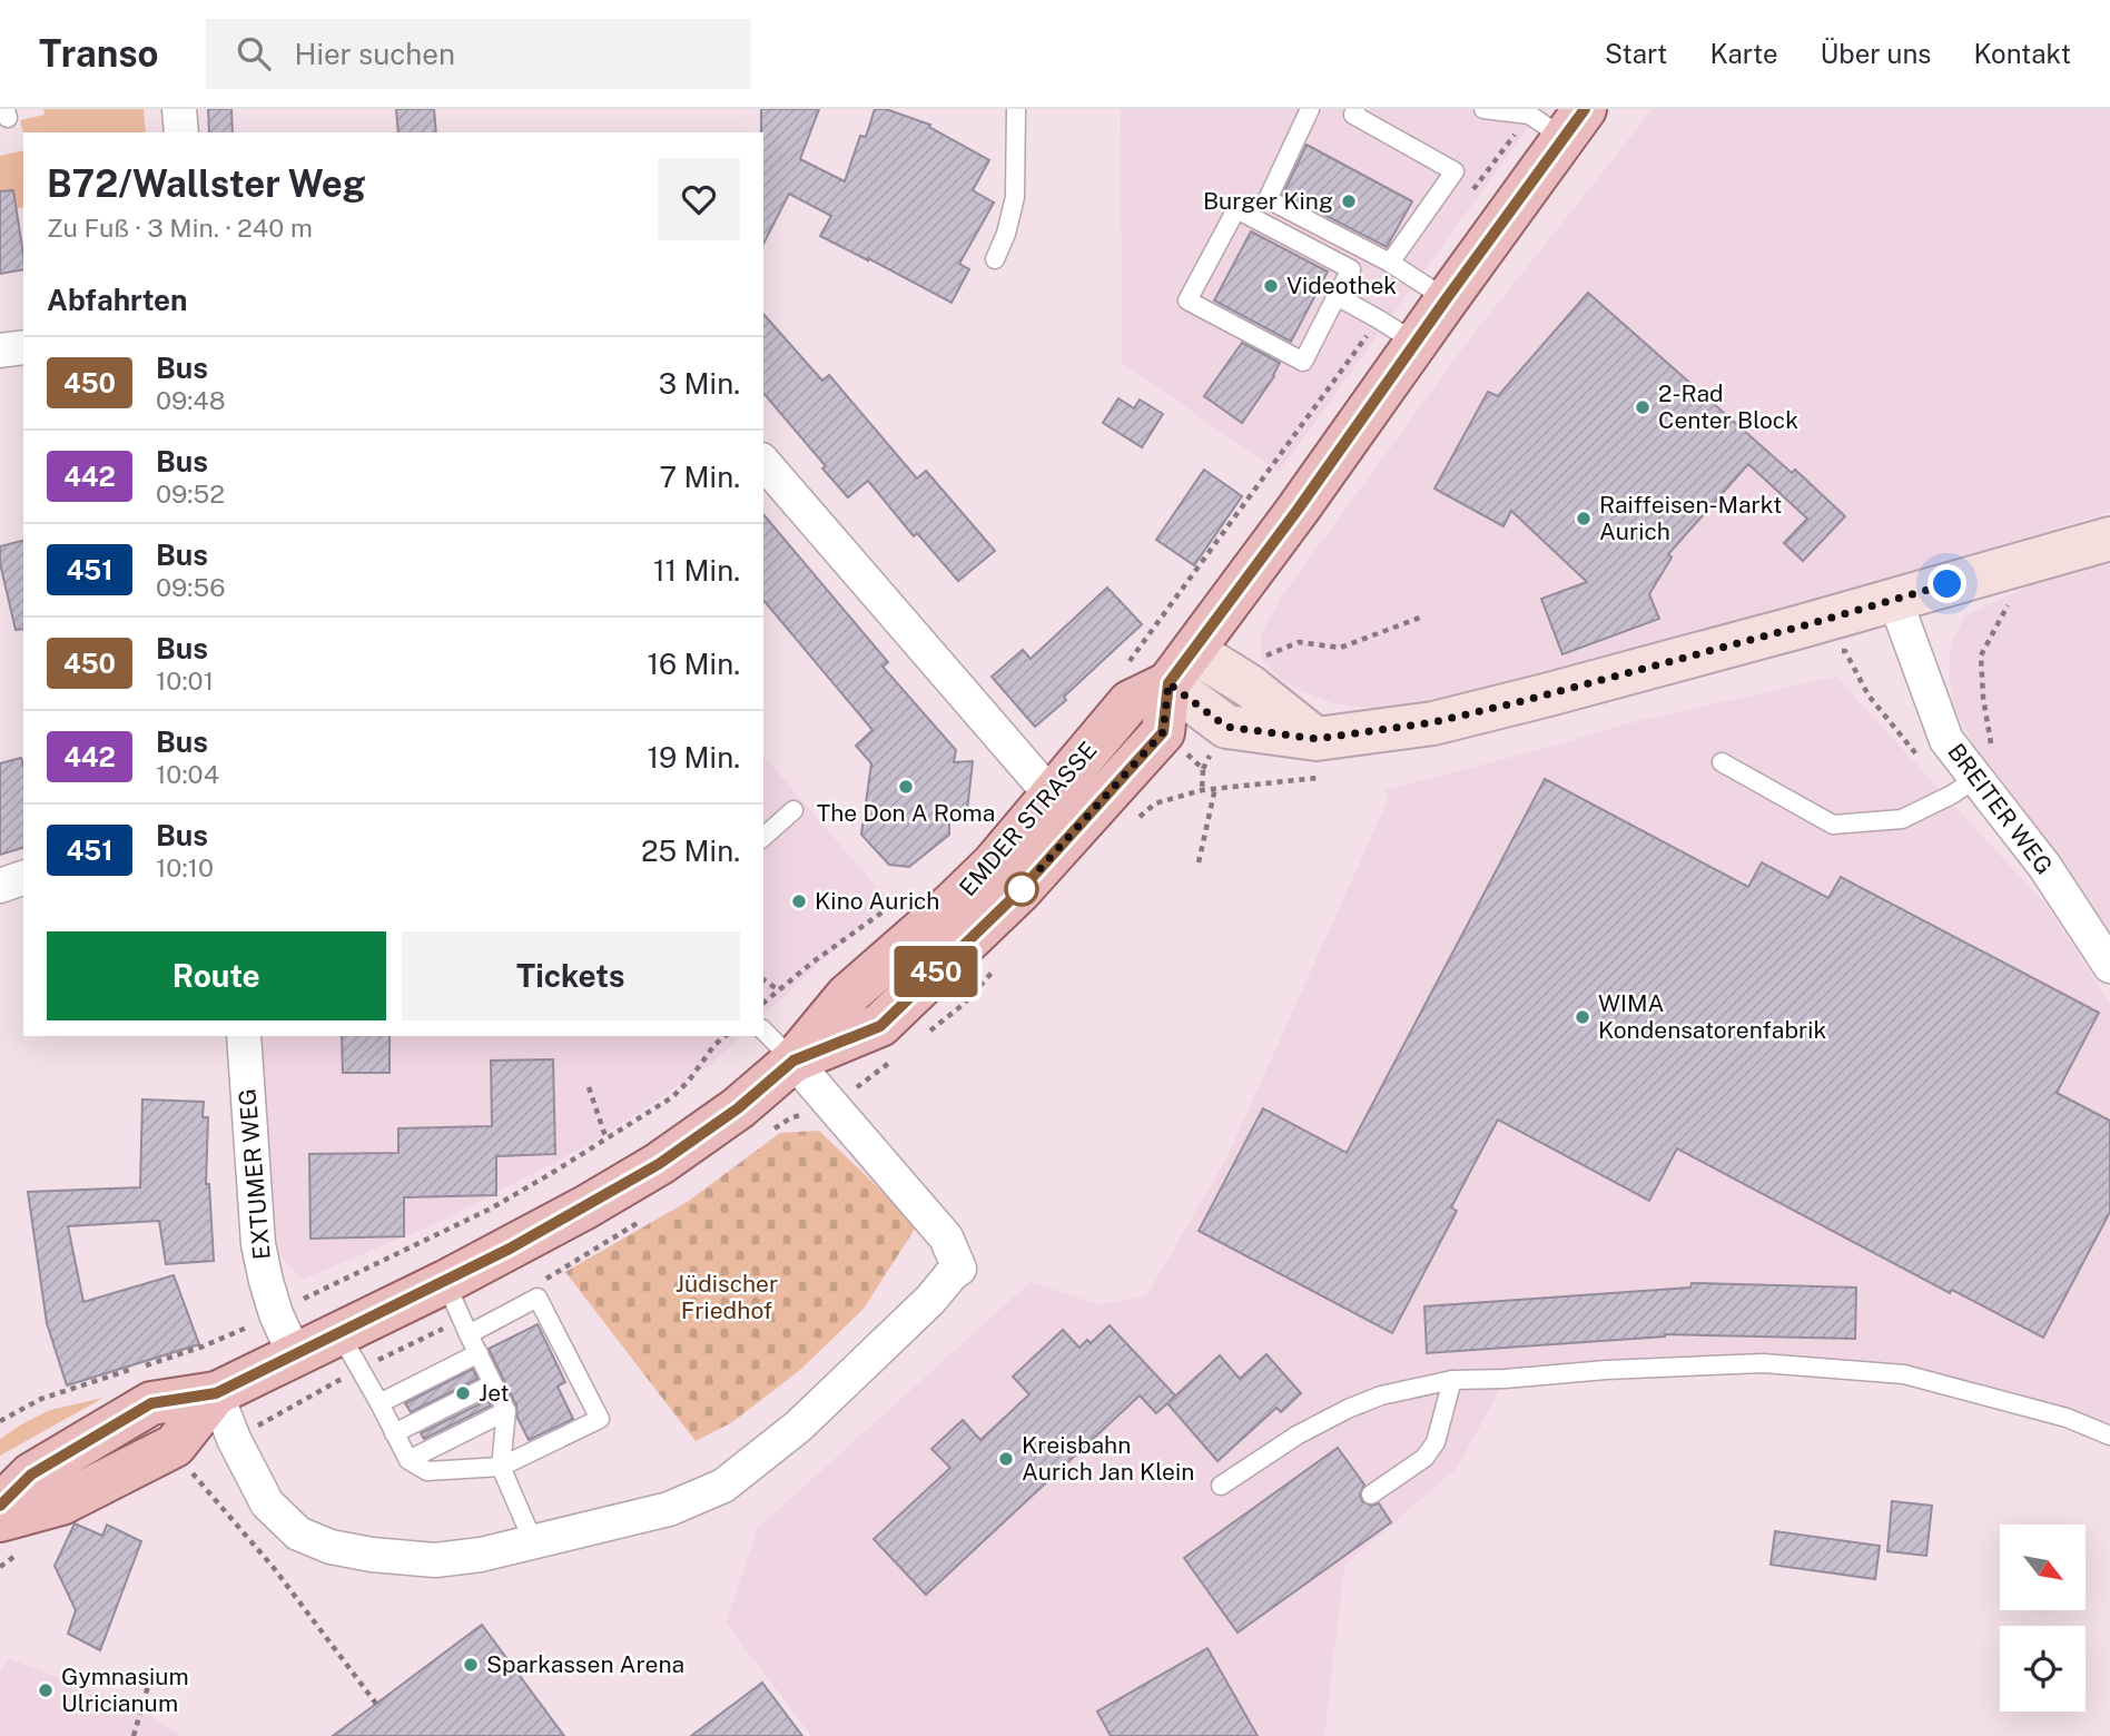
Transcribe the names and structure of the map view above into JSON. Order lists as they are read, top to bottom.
{
  "streets": {
    "main road": ["EMDER STRASSE"],
    "street": ["BREITER WEG", "EXTUMER WEG"]
  },
  "crossings": [
    ["EMDER STRASSE", "EXTUMER WEG"]
  ],
  "parks": ["Jüdischer Friedhof"],
  "places": [
    "Burger King",
    "Videothek",
    "2-Rad Center Block",
    "Raiffeisen-Markt Aurich",
    "The Don A Roma",
    "Kino Aurich",
    "WIMA Kondensatorenfabrik",
    "Jet",
    "Kreisbahn Aurich Jan Klein",
    "Sparkassen Arena",
    "Gymnasium Ulricianum"
  ],
  "lines": ["bus line 450"],
  "north": "bottom right",
  "page": {
    "header": "Transo",
    "search": "Hier suchen",
    "nav": [
      "Start",
      "Karte",
      "Über uns",
      "Kontakt"
    ],
    "on_map": "450",
    "heading": [
      ["B72/Wallster Weg", "Zu Fuß · 3 Min. · 240 m"],
      "Abfahrten"
    ],
    "list": [
      {
        "mark": "450",
        "name": "Bus",
        "note": "09:48",
        "value": "3 Min."
      },
      {
        "mark": "442",
        "name": "Bus",
        "note": "09:52",
        "value": "7 Min."
      },
      {
        "mark": "451",
        "name": "Bus",
        "note": "09:56",
        "value": "11 Min."
      },
      {
        "mark": "450",
        "name": "Bus",
        "note": "10:01",
        "value": "16 Min."
      },
      {
        "mark": "442",
        "name": "Bus",
        "note": "10:04",
        "value": "19 Min."
      },
      {
        "mark": "451",
        "name": "Bus",
        "note": "10:10",
        "value": "25 Min."
      }
    ],
    "buttons": ["Route", "Tickets"]
  }
}
